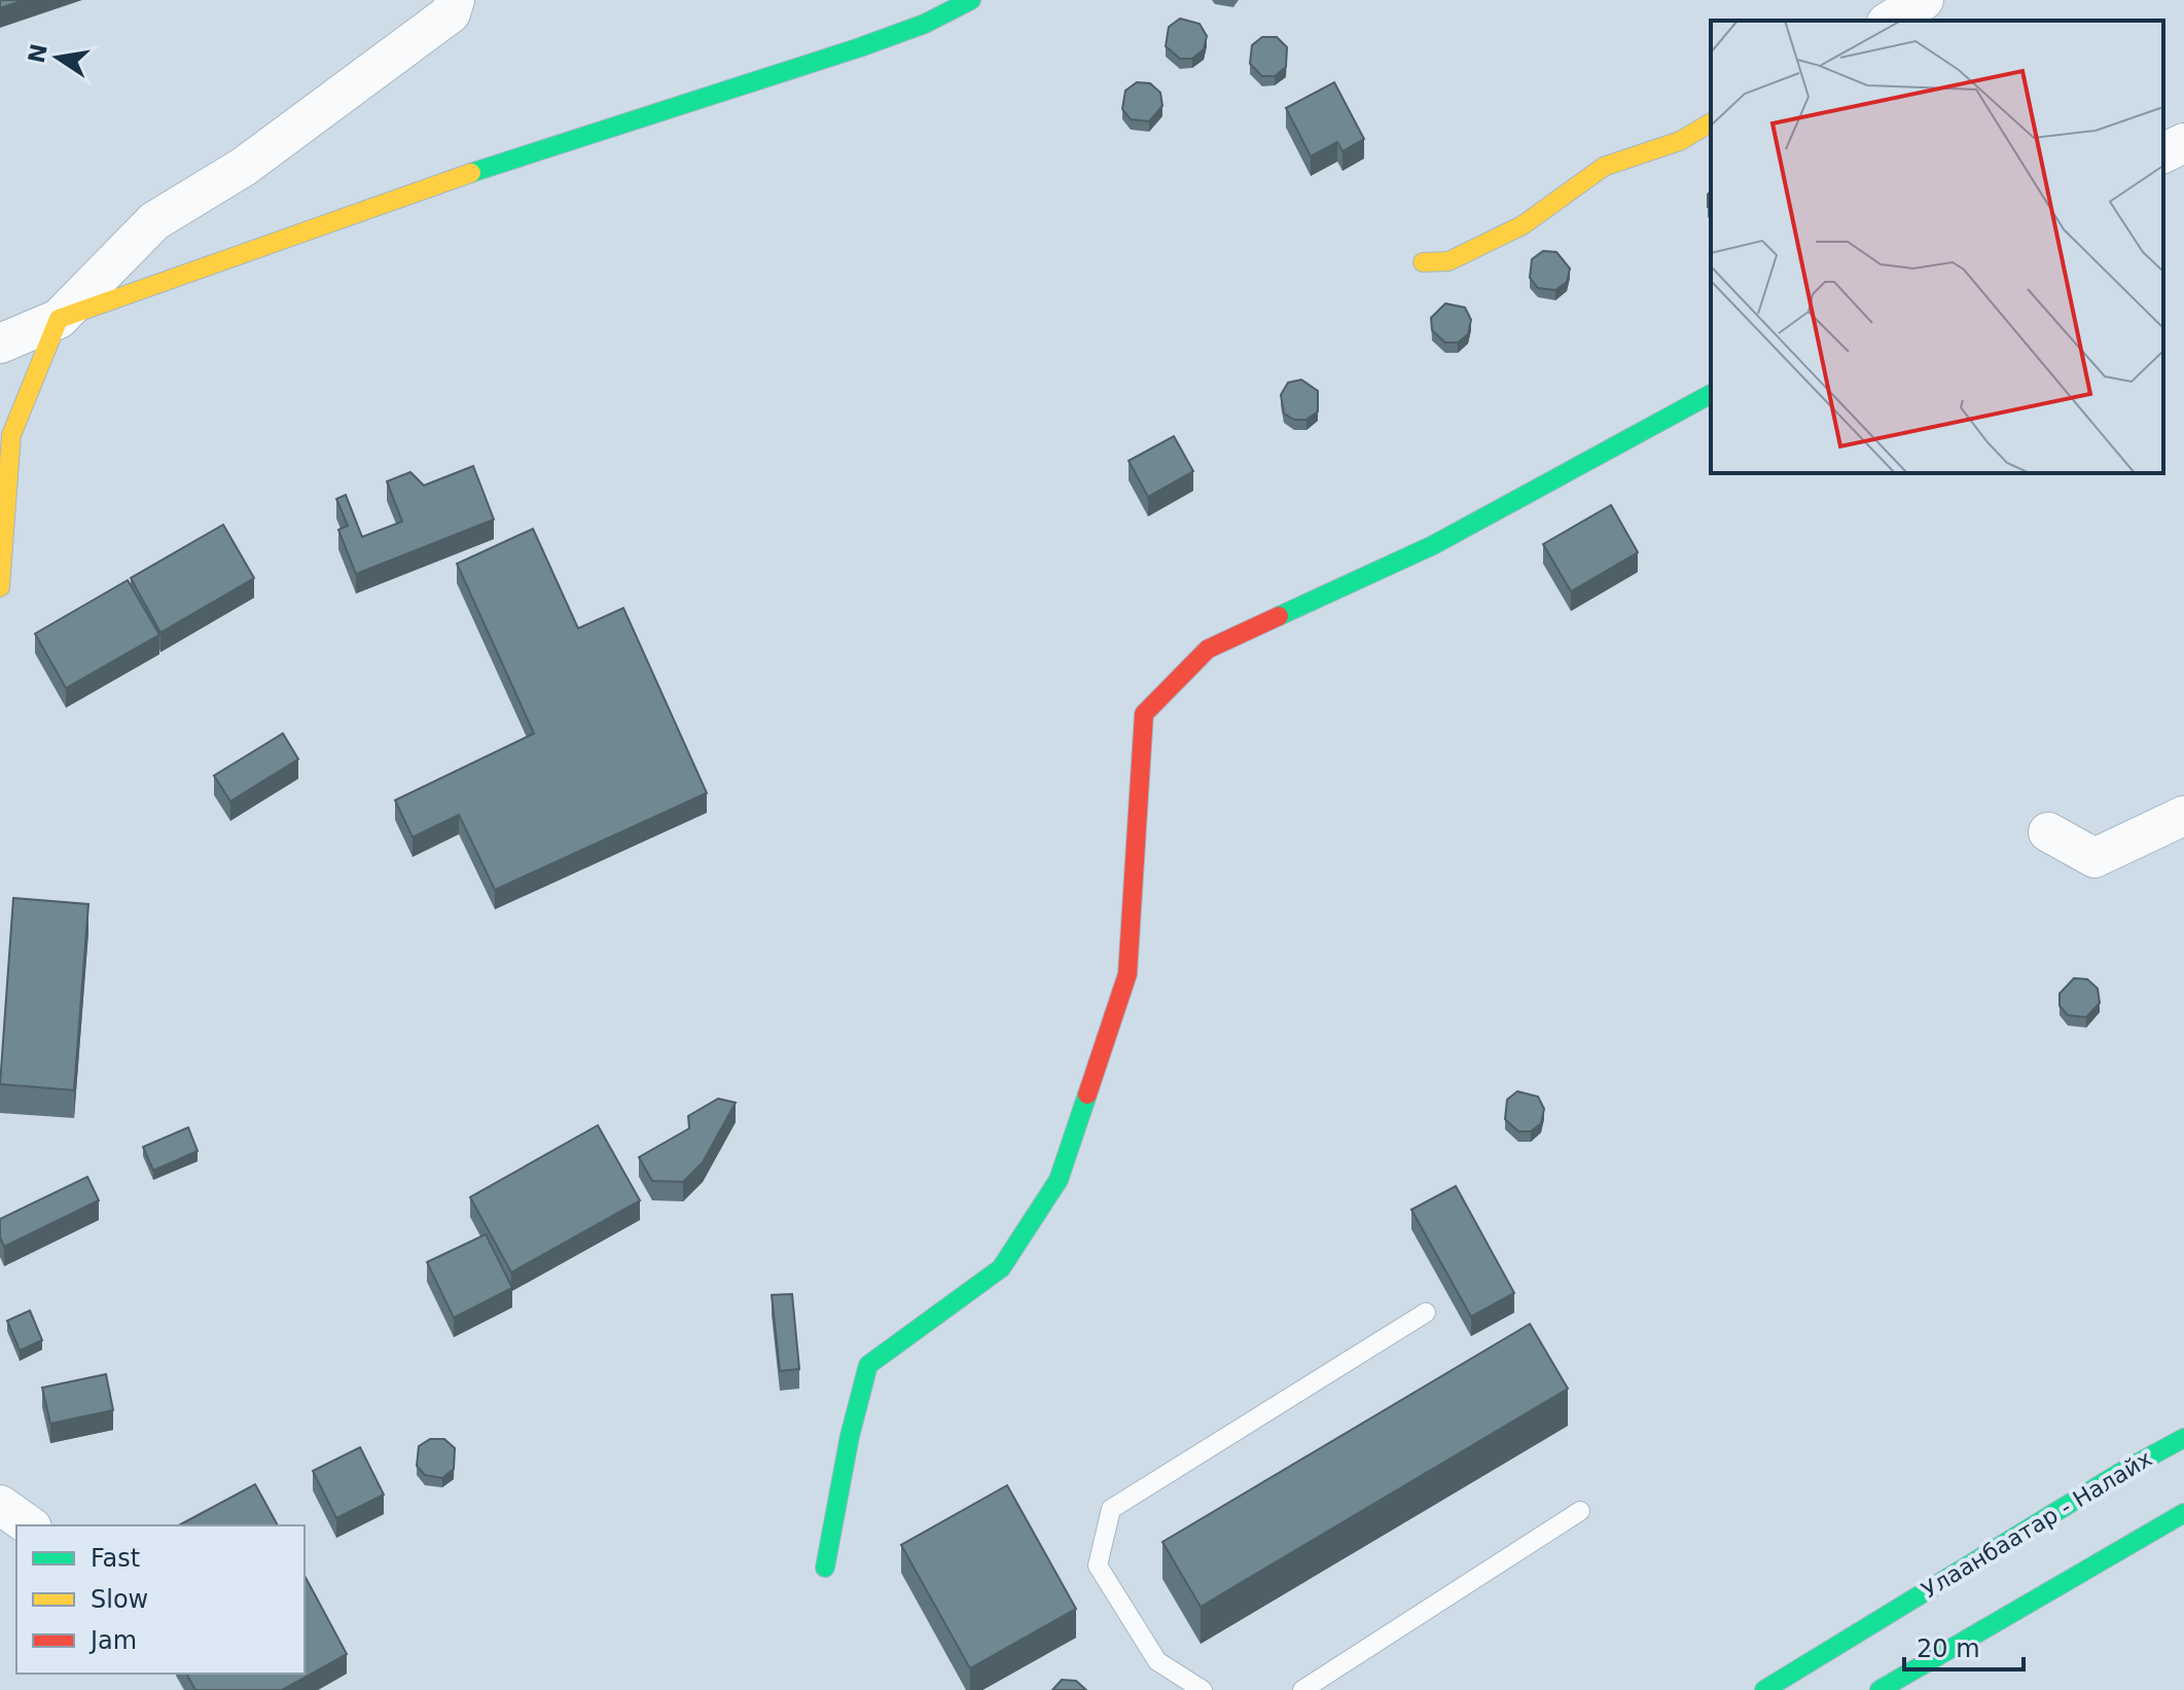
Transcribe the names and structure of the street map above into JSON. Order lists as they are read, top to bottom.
{
  "streets": {
    "main road": ["Улаанбаатар - Налайх"]
  },
  "legend": ["Fast", "Slow", "Jam"],
  "scale_bar": "20 m",
  "north": "left"
}
